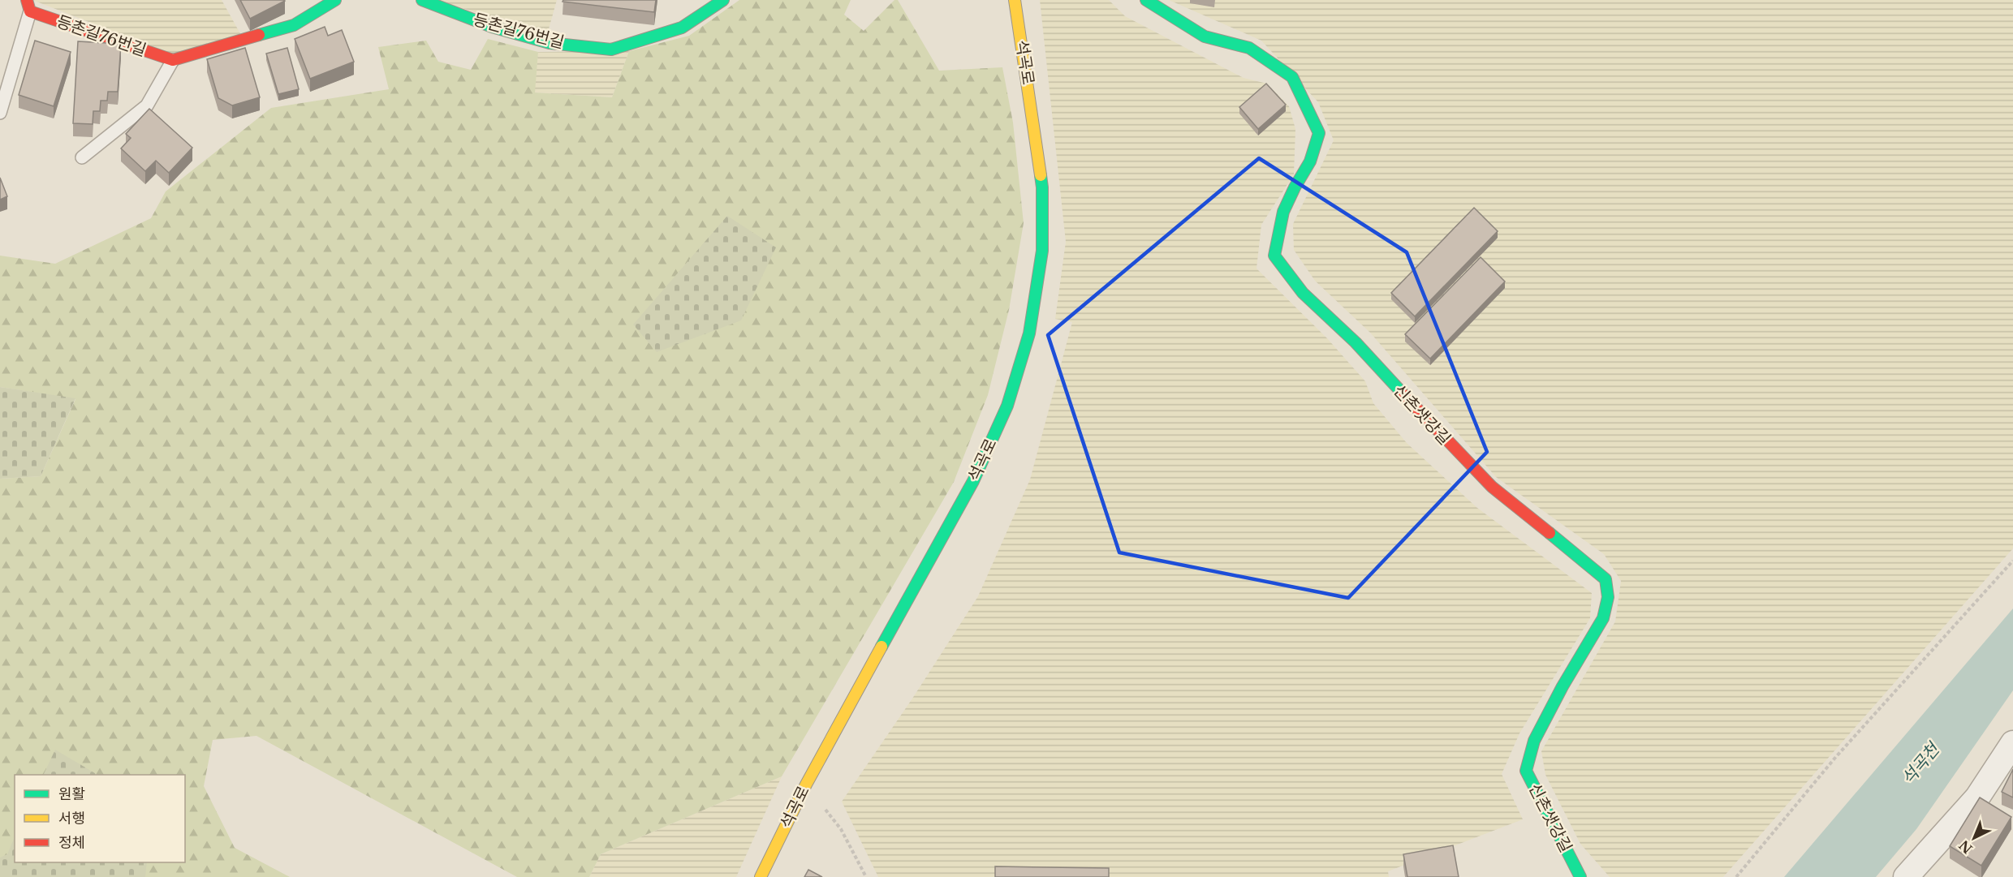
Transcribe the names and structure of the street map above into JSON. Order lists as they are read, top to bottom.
{
  "streets": {
    "street": ["등촌길76번길", "석곡로", "신촌샛강길"]
  },
  "water": ["석곡천"],
  "legend": ["원활", "서행", "정체"],
  "north": "bottom left"
}
